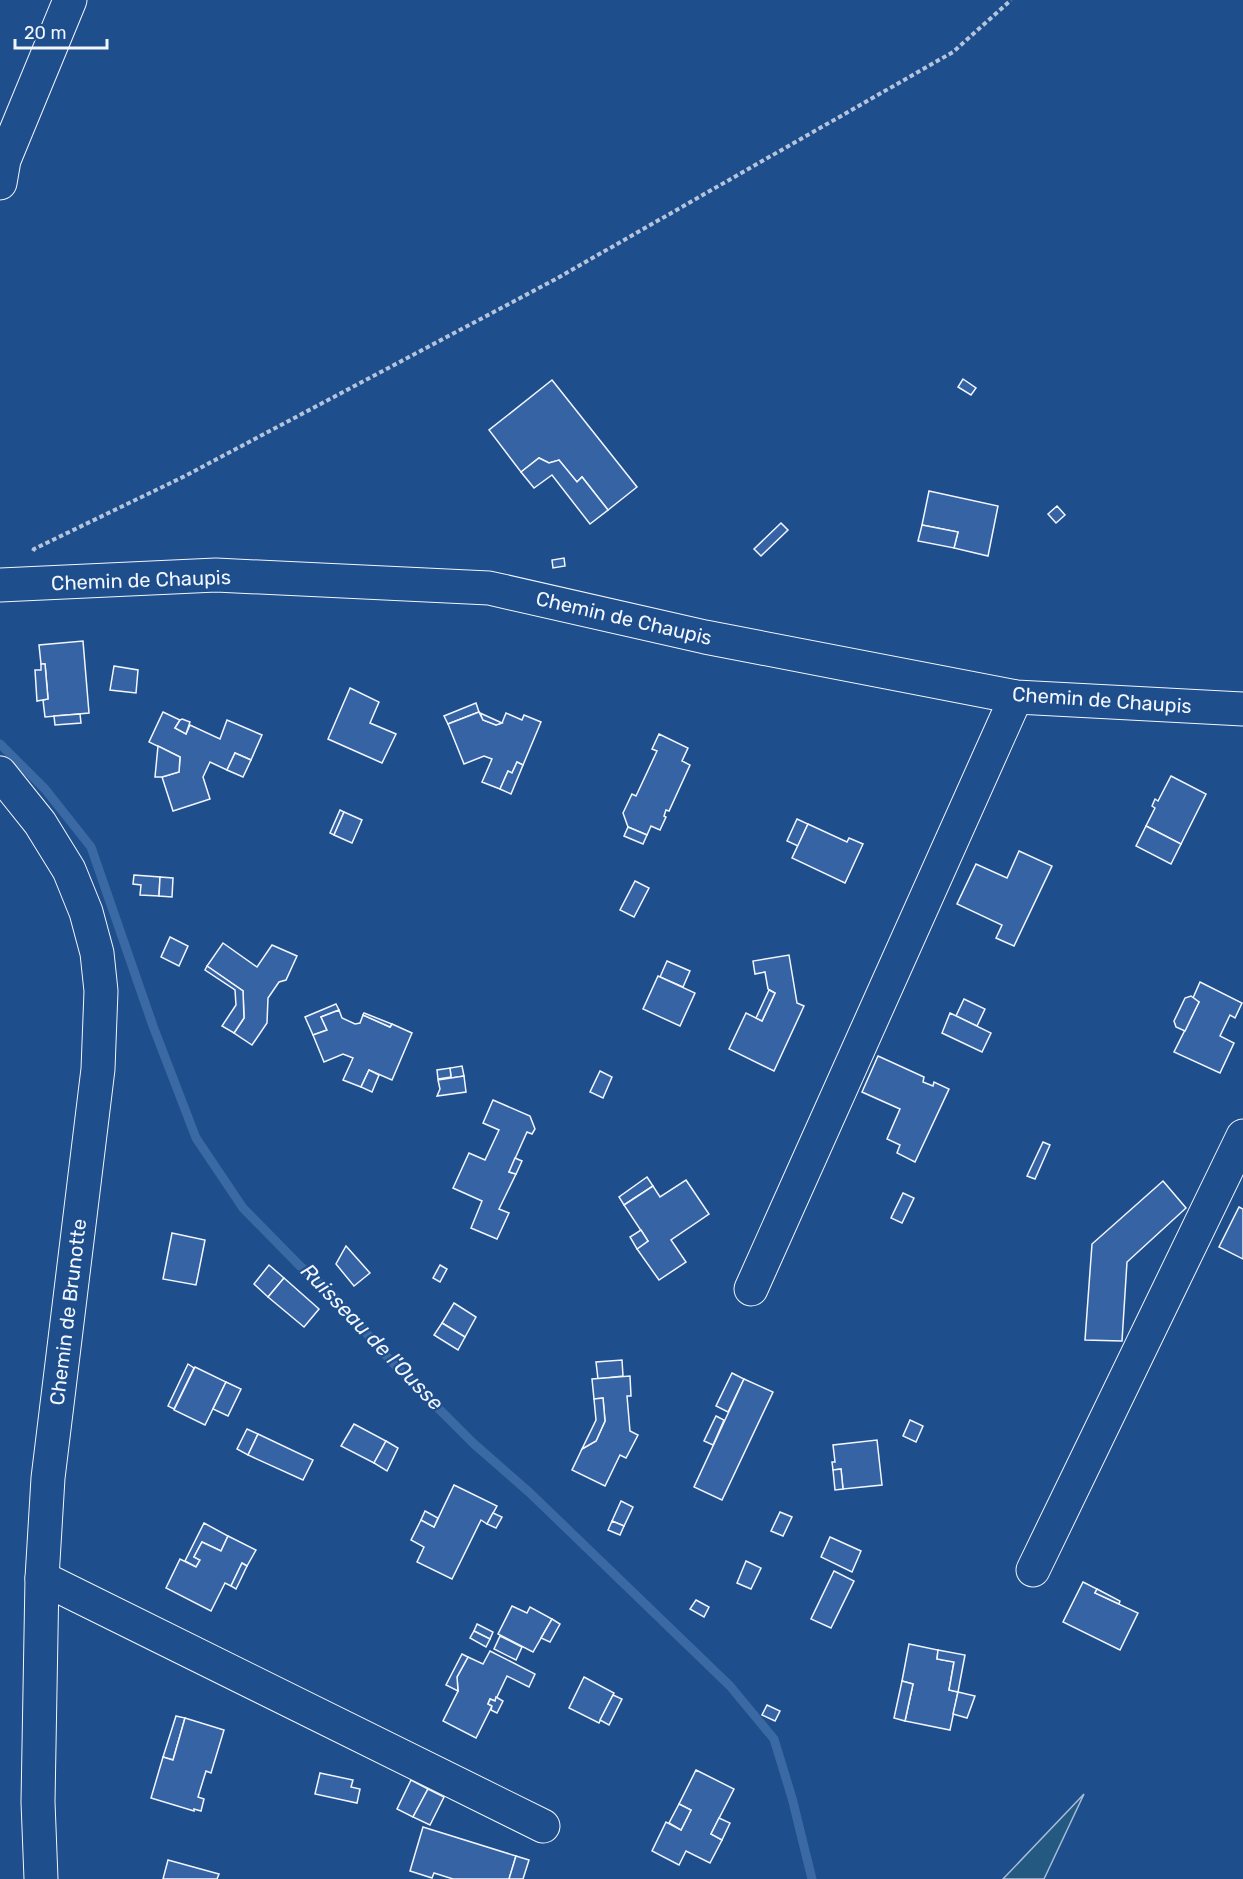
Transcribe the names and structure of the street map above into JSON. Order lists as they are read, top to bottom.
{
  "streets": {
    "street": ["Chemin de Chaupis", "Chemin de Brunotte"]
  },
  "water": ["Ruisseau de l'Ousse"],
  "scale_bar": "20 m"
}
